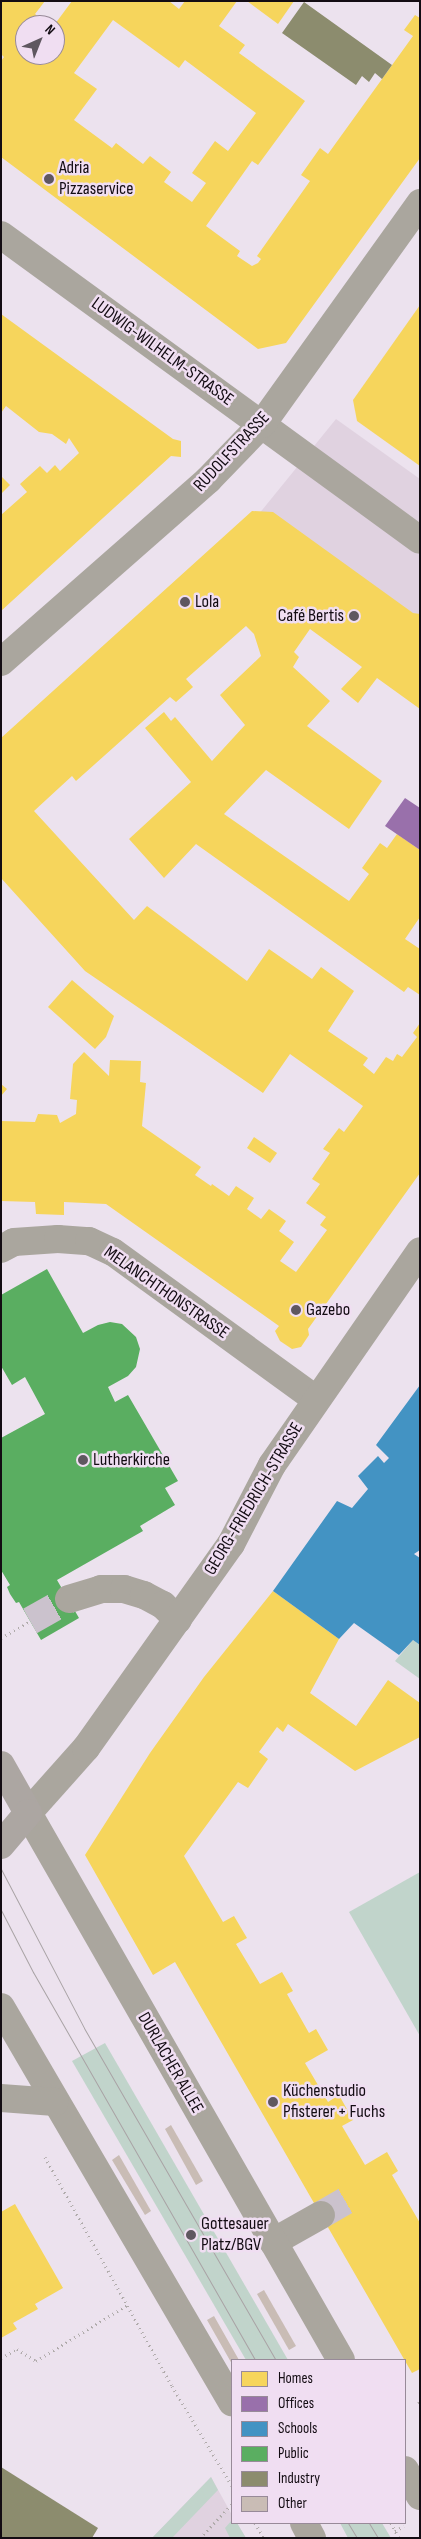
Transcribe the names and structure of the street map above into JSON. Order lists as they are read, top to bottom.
{
  "streets": {
    "main road": ["DURLACHER ALLEE"],
    "street": [
      "LUDWIG-WILHELM-STRASSE",
      "RUDOLFSTRASSE",
      "MELANCHTHONSTRASSE",
      "GEORG-FRIEDRICH-STRASSE"
    ]
  },
  "crossings": [
    ["LUDWIG-WILHELM-STRASSE", "RUDOLFSTRASSE"],
    ["MELANCHTHONSTRASSE", "GEORG-FRIEDRICH-STRASSE"],
    ["GEORG-FRIEDRICH-STRASSE", "DURLACHER ALLEE"]
  ],
  "places": [
    "Adria Pizzaservice",
    "Lola",
    "Café Bertis",
    "Gazebo",
    "Lutherkirche",
    "Küchenstudio Pfisterer + Fuchs",
    "Gottesauer Platz/BGV"
  ],
  "legend": [
    "Homes",
    "Offices",
    "Schools",
    "Public",
    "Industry",
    "Other"
  ],
  "north": "top right"
}
